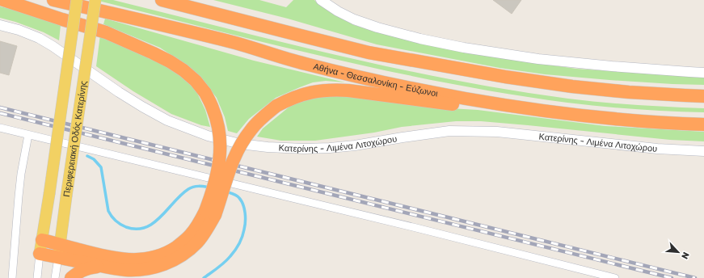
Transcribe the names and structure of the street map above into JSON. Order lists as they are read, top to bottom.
{
  "streets": {
    "highway": ["Αθήνα - Θεσσαλονίκη - Εύζωνοι"],
    "main road": ["Περιφερειακή Οδός Κατερίνης", "Κατερίνης - Λιμένα Λιτοχώρου"]
  },
  "north": "bottom right"
}
